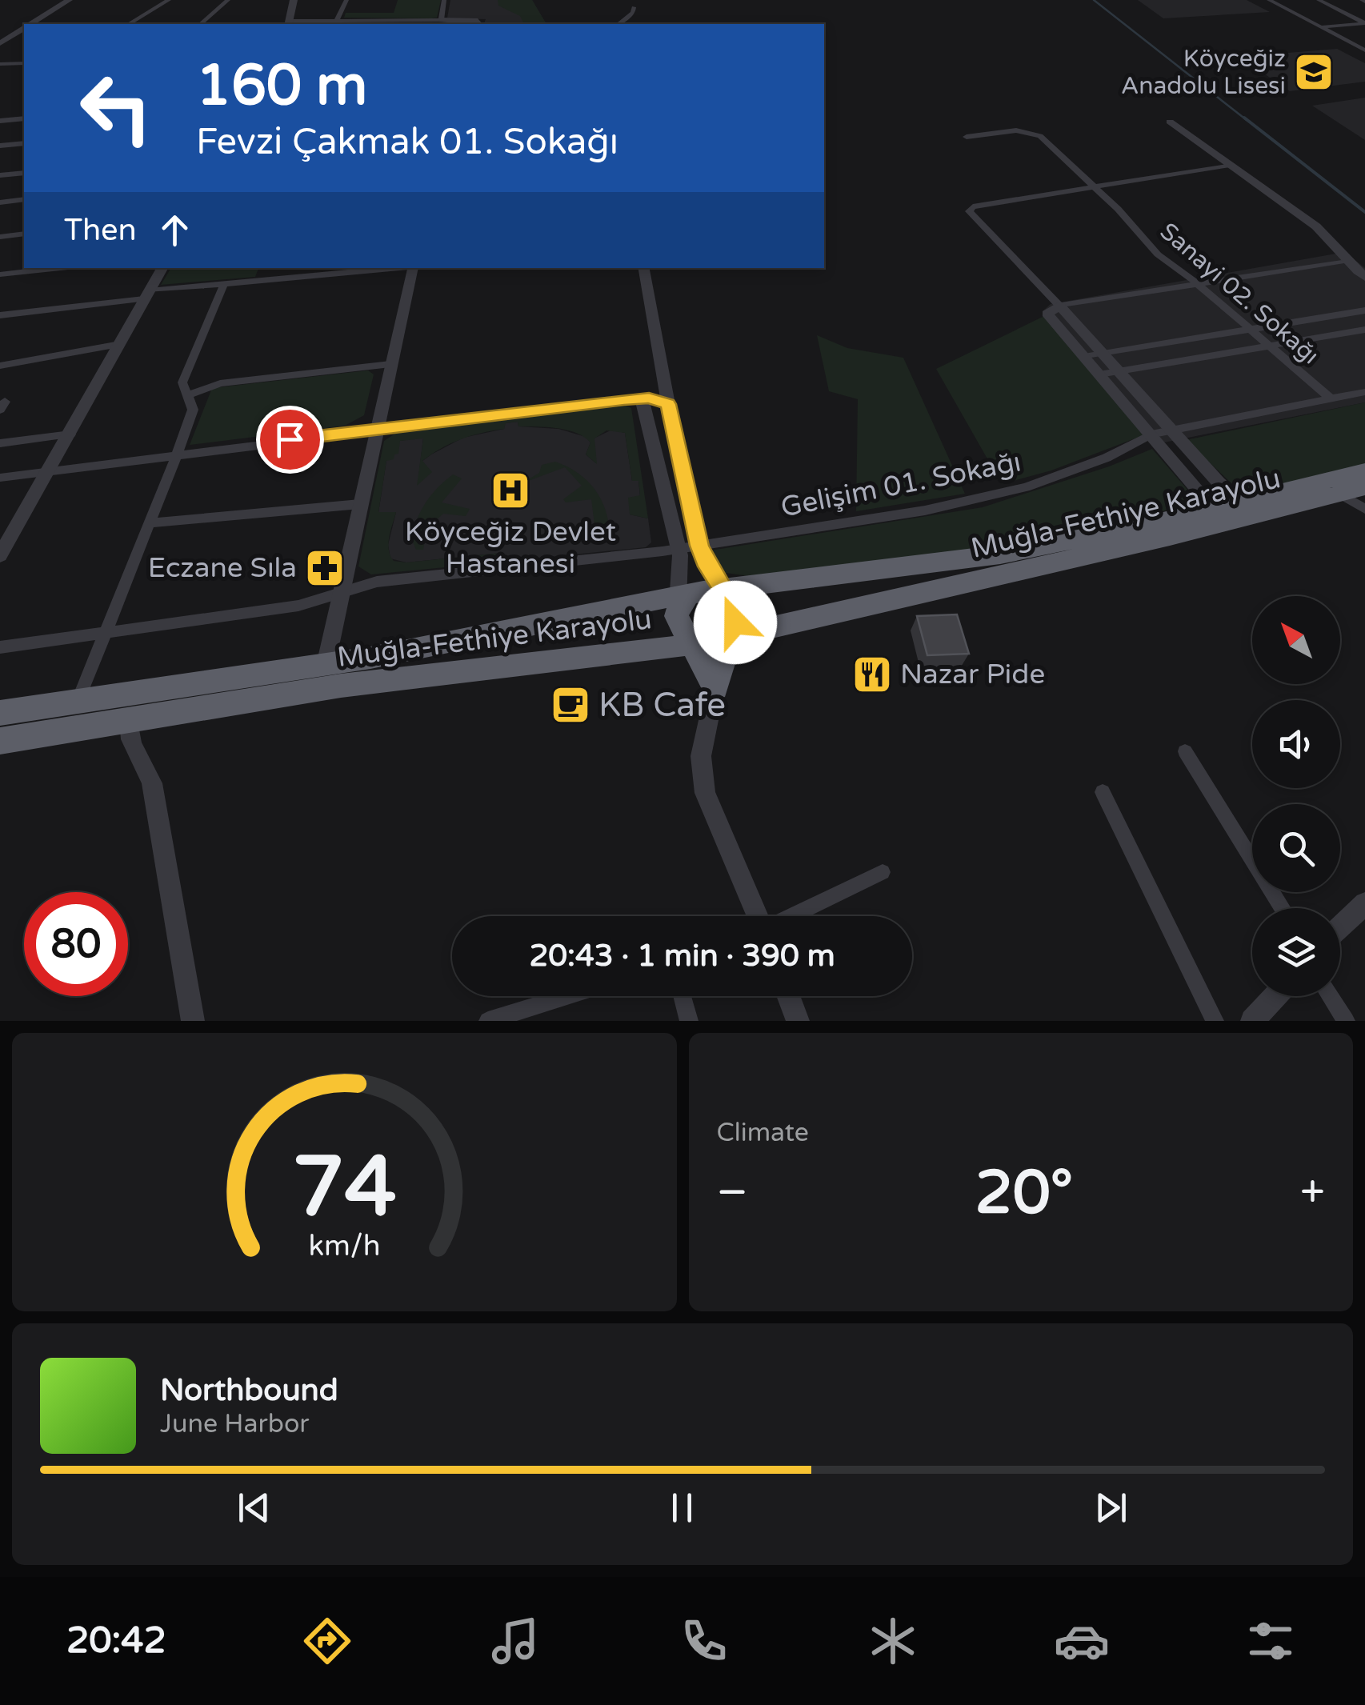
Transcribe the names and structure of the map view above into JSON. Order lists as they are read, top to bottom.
{
  "streets": {
    "highway": ["Muğla-Fethiye Karayolu"],
    "street": ["Sanayi 02. Sokağı", "Gelişim 01. Sokağı"]
  },
  "crossings": [
    ["Sanayi 02. Sokağı", "Gelişim 01. Sokağı"]
  ],
  "places": {
    "school or university": ["Köyceğiz Anadolu Lisesi"],
    "hospital": ["Köyceğiz Devlet Hastanesi"],
    "pharmacy": ["Eczane Sıla"],
    "restaurant": ["Nazar Pide"],
    "cafe": ["KB Cafe"]
  },
  "north": "top left",
  "page": {
    "turn": ["160 m", "Fevzi Çakmak 01. Sokağı"],
    "then": "Then",
    "limit": "80",
    "trip": "20:43 · 1 min · 390 m",
    "tile": "Climate",
    "heat": ["−", "20°", "+"],
    "song": ["Northbound", "June Harbor"],
    "tabs": "20:42",
    "gauge": ["74", "km/h"]
  }
}
